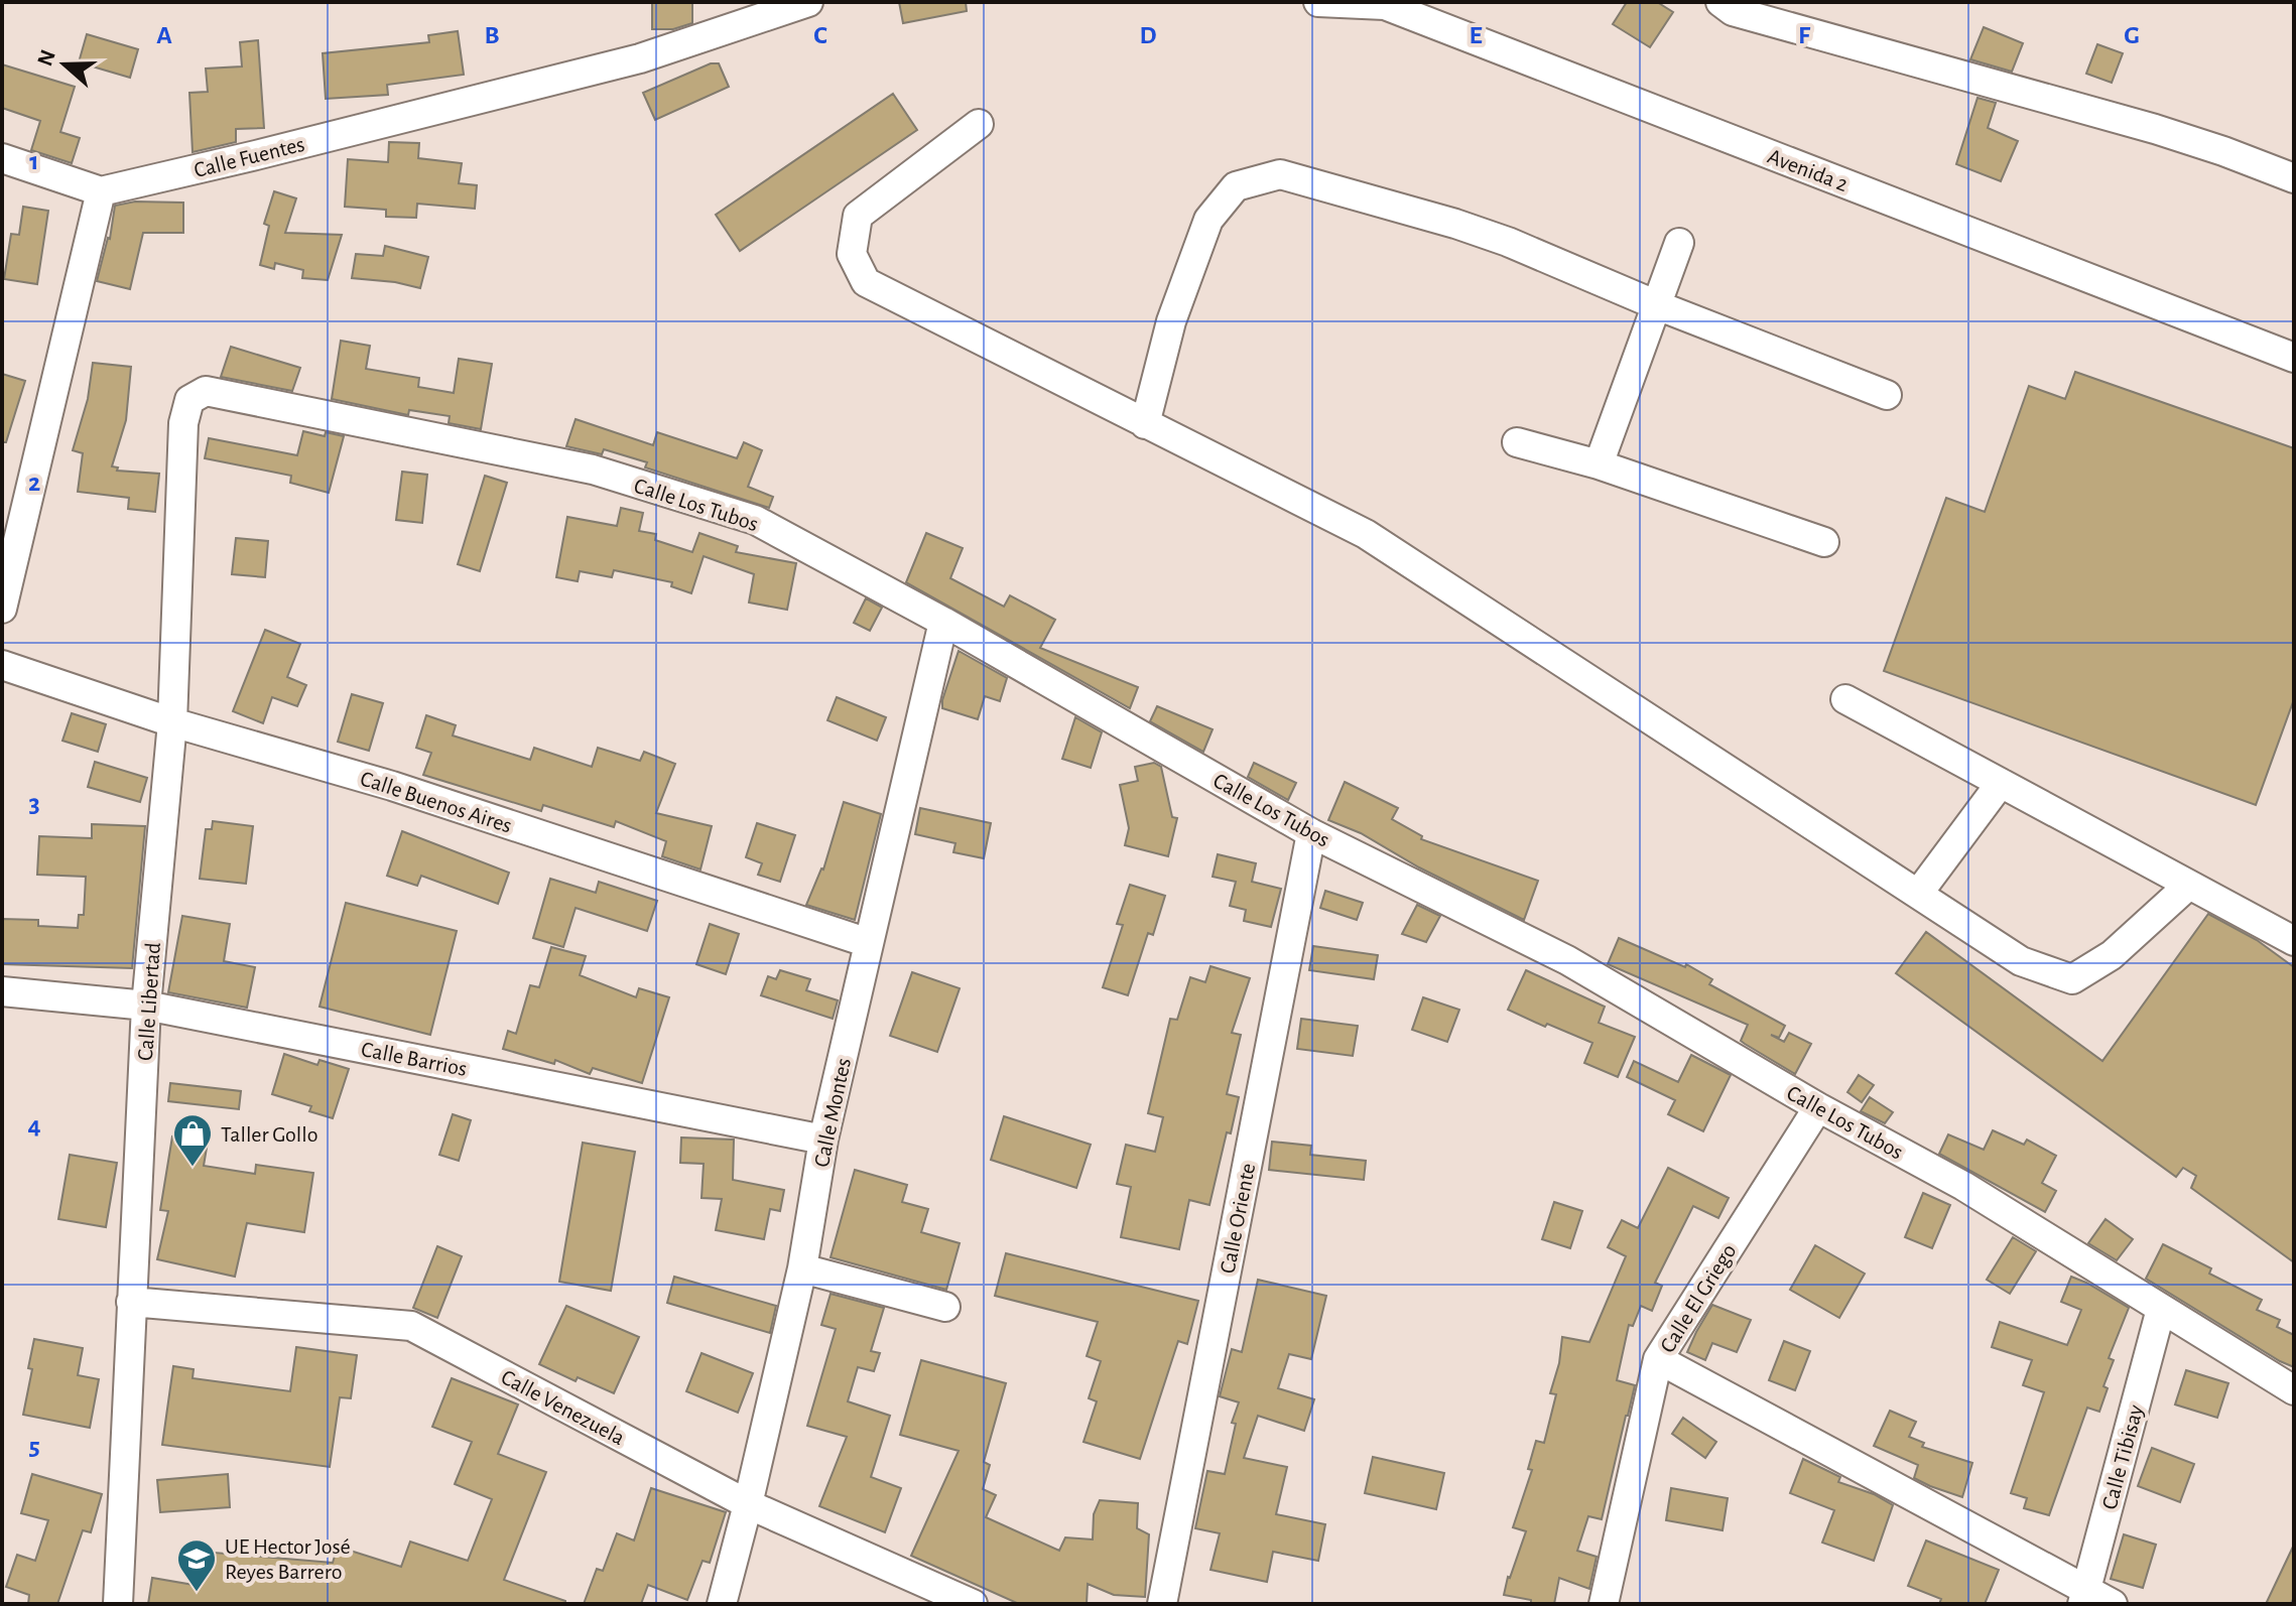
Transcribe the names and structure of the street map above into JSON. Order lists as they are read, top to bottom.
{
  "streets": {
    "street": [
      "Calle Fuentes",
      "Avenida 2",
      "Calle Los Tubos",
      "Calle Buenos Aires",
      "Calle Libertad",
      "Calle Barrios",
      "Calle Montes",
      "Calle Oriente",
      "Calle El Griego",
      "Calle Venezuela",
      "Calle Tibisay"
    ]
  },
  "crossings": [
    ["Calle Los Tubos", "Calle Libertad"],
    ["Calle Los Tubos", "Calle Montes"],
    ["Calle Los Tubos", "Calle Oriente"],
    ["Calle Los Tubos", "Calle El Griego"],
    ["Calle Los Tubos", "Calle Tibisay"],
    ["Calle Buenos Aires", "Calle Libertad"],
    ["Calle Buenos Aires", "Calle Montes"],
    ["Calle Libertad", "Calle Barrios"],
    ["Calle Libertad", "Calle Venezuela"],
    ["Calle Barrios", "Calle Montes"],
    ["Calle Montes", "Calle Venezuela"]
  ],
  "places": {
    "shop": ["Taller Gollo"],
    "school or university": ["UE Hector José Reyes Barrero"]
  },
  "north": "left",
  "grid": {
    "columns": [
      "A",
      "B",
      "C",
      "D",
      "E",
      "F",
      "G"
    ],
    "rows": [
      "1",
      "2",
      "3",
      "4",
      "5"
    ]
  }
}
